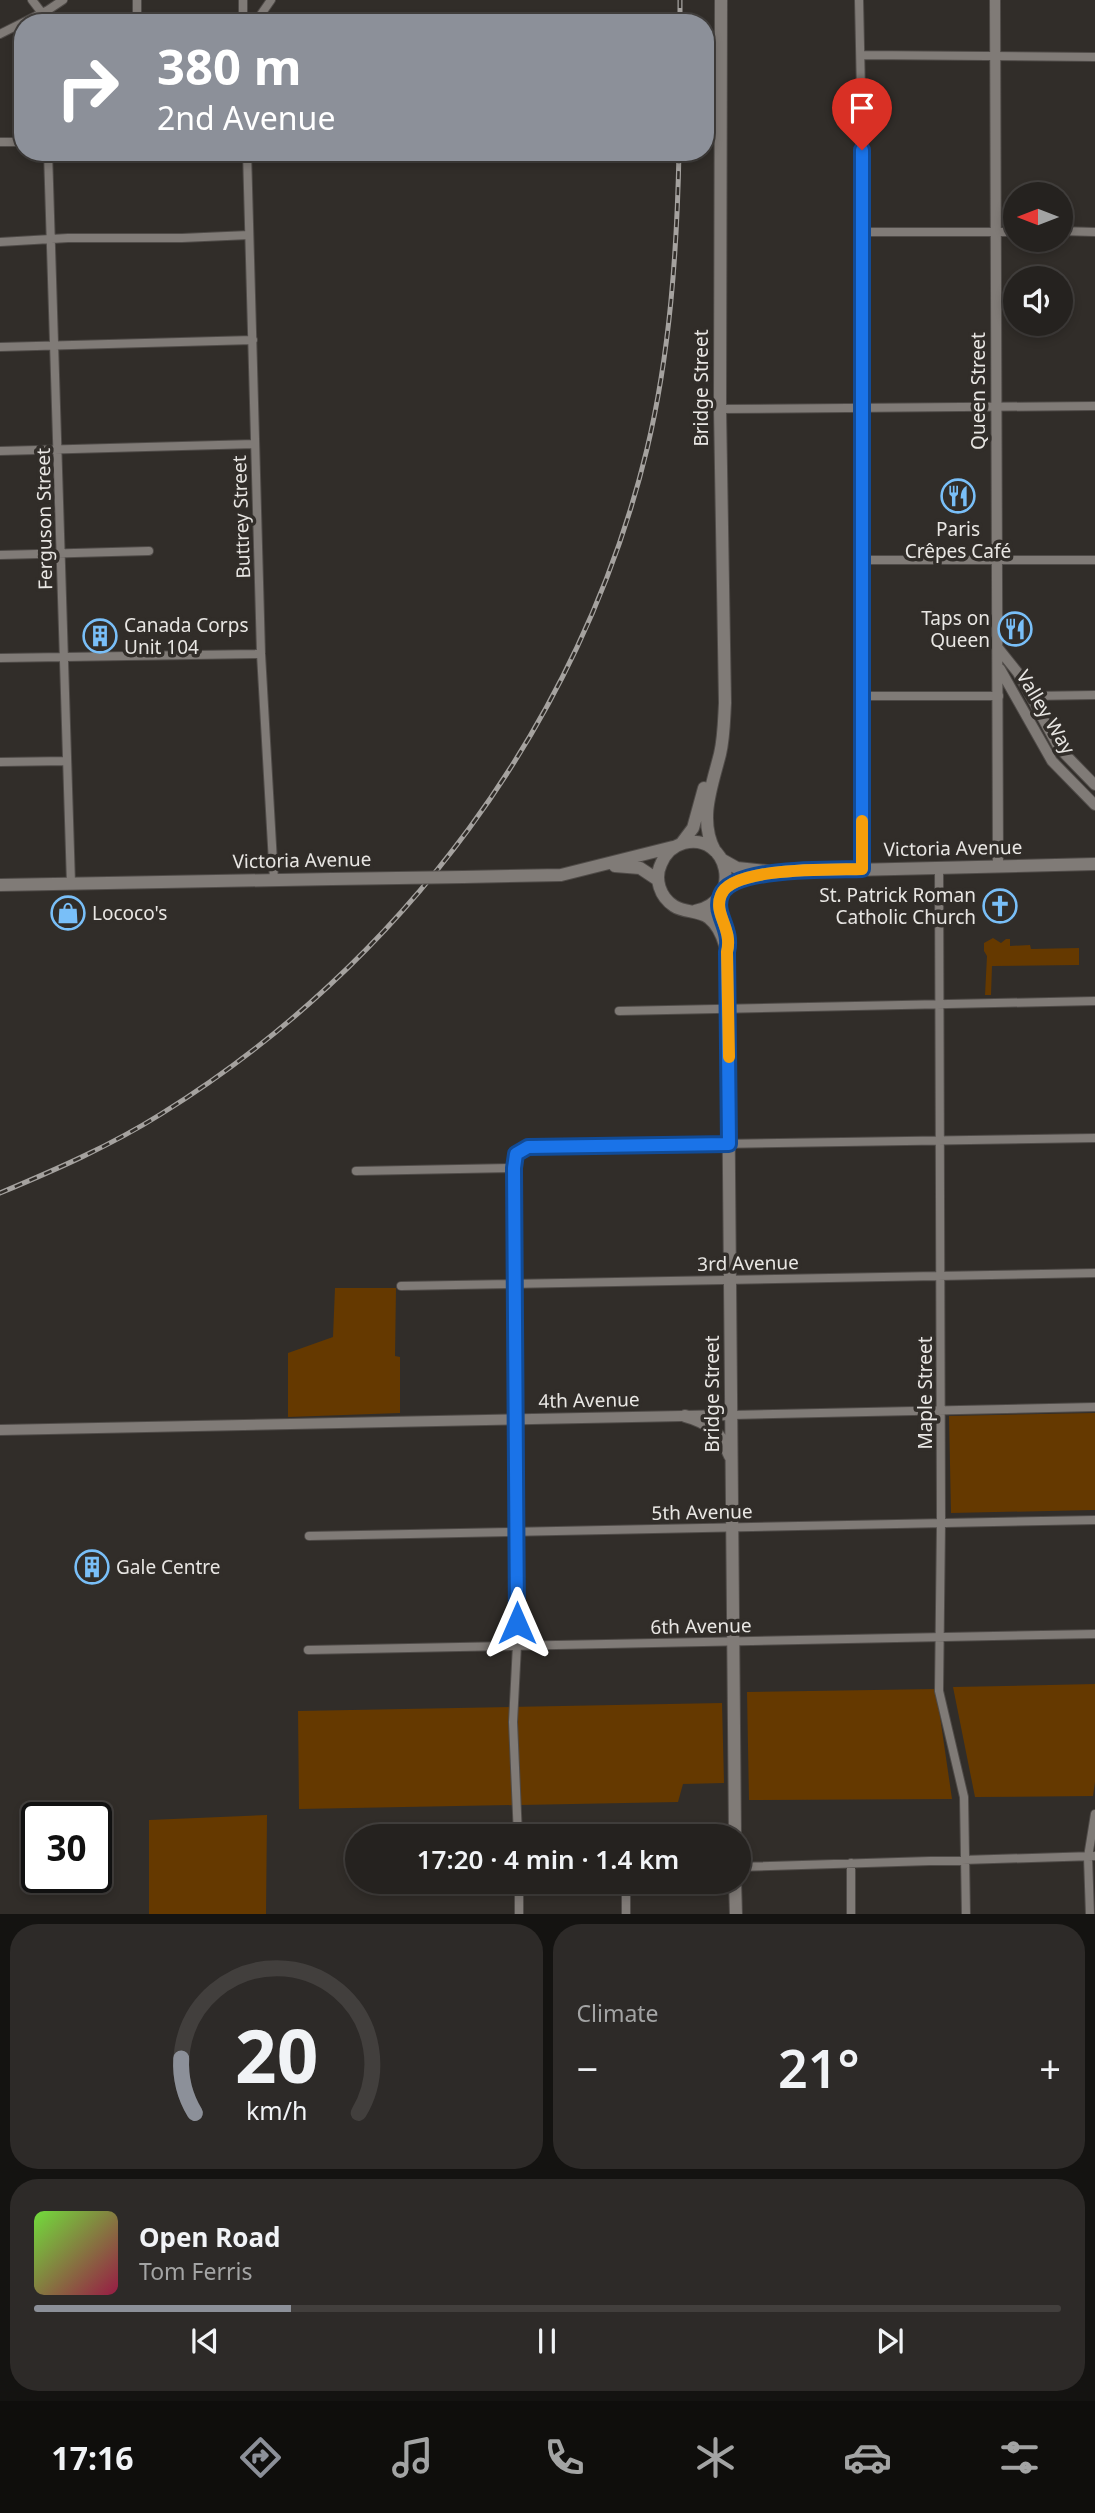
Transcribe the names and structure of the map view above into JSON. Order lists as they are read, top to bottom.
{
  "streets": {
    "main road": ["Bridge Street", "Victoria Avenue"],
    "street": [
      "Queen Street",
      "Buttrey Street",
      "Ferguson Street",
      "Valley Way",
      "3rd Avenue",
      "Maple Street",
      "4th Avenue",
      "5th Avenue",
      "6th Avenue"
    ]
  },
  "crossings": [
    ["Bridge Street", "Victoria Avenue"],
    ["Bridge Street", "3rd Avenue"],
    ["Bridge Street", "4th Avenue"],
    ["Bridge Street", "5th Avenue"],
    ["Bridge Street", "6th Avenue"],
    ["Queen Street", "Valley Way"],
    ["Queen Street", "Victoria Avenue"],
    ["Buttrey Street", "Victoria Avenue"],
    ["Ferguson Street", "Victoria Avenue"],
    ["Victoria Avenue", "Maple Street"],
    ["3rd Avenue", "Maple Street"],
    ["Maple Street", "4th Avenue"],
    ["Maple Street", "5th Avenue"],
    ["Maple Street", "6th Avenue"]
  ],
  "places": {
    "restaurant": ["Paris Crêpes Café", "Taps on Queen"],
    "building": ["Canada Corps Unit 104", "Gale Centre"],
    "church": ["St. Patrick Roman Catholic Church"],
    "shop": ["Lococo's"]
  },
  "north": "left",
  "page": {
    "turn": ["380 m", "2nd Avenue"],
    "limit": "30",
    "trip": "17:20 · 4 min · 1.4 km",
    "tile": "Climate",
    "heat": ["−", "21°", "+"],
    "song": ["Open Road", "Tom Ferris"],
    "tabs": "17:16",
    "gauge": ["20", "km/h"]
  }
}
